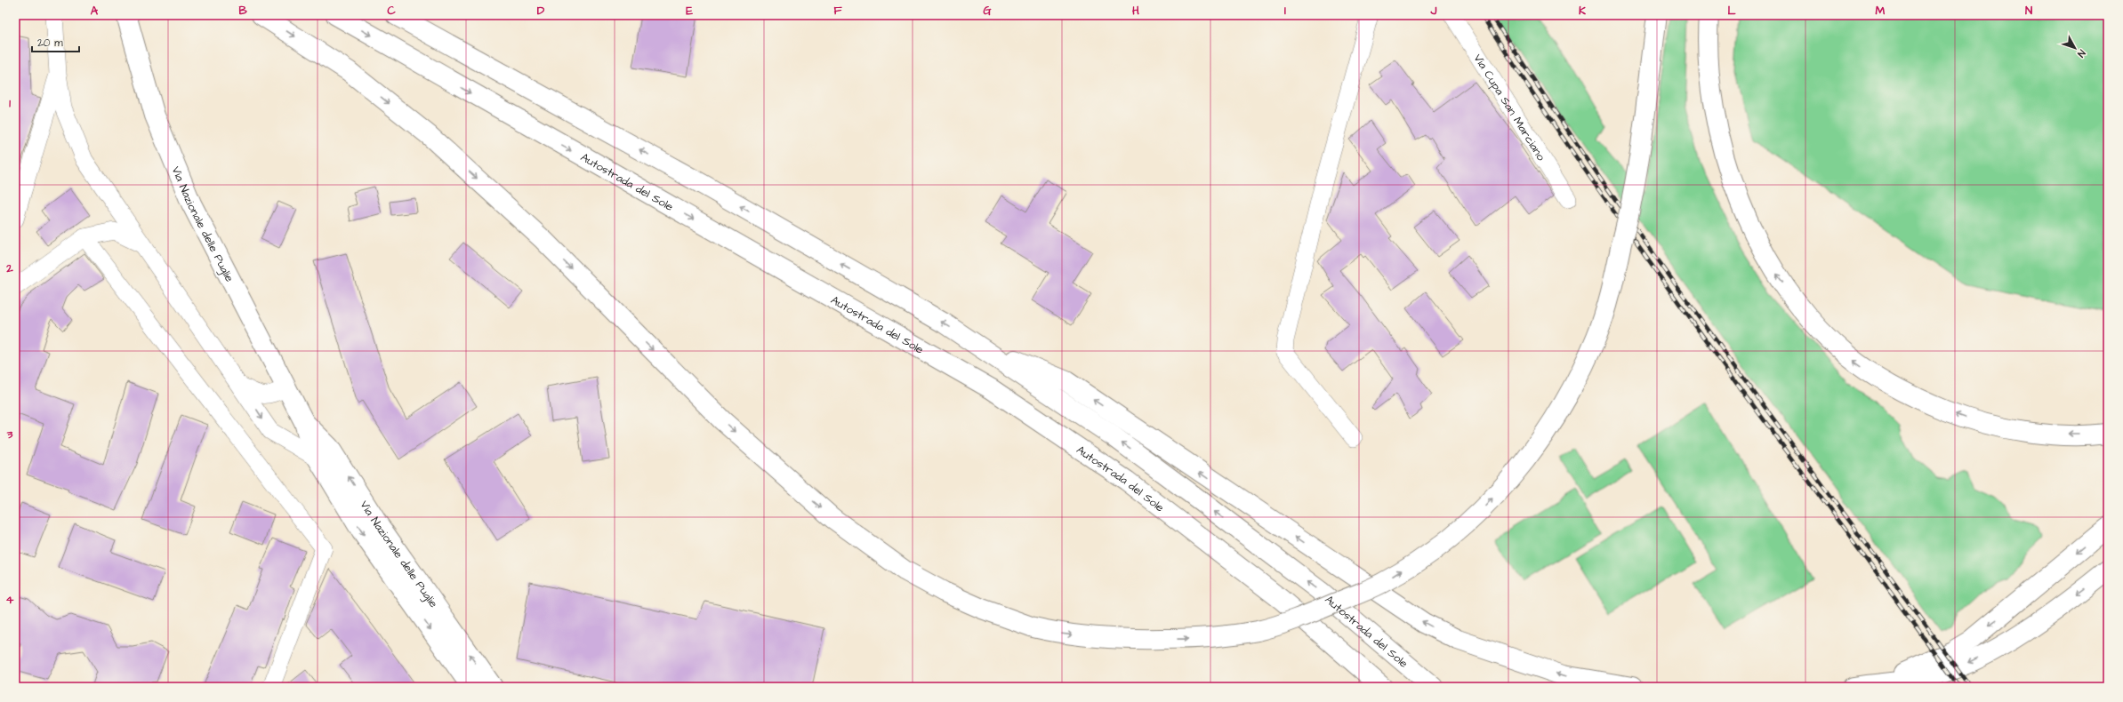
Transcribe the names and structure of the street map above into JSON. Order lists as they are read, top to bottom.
{
  "streets": {
    "main road": ["Autostrada del Sole", "Via Nazionale delle Puglie"],
    "street": ["Via Cupa San Marciano"]
  },
  "scale_bar": "20 m",
  "north": "bottom right",
  "grid": {
    "columns": [
      "A",
      "B",
      "C",
      "D",
      "E",
      "F",
      "G",
      "H",
      "I",
      "J",
      "K",
      "L",
      "M",
      "N"
    ],
    "rows": [
      "1",
      "2",
      "3",
      "4"
    ]
  }
}
